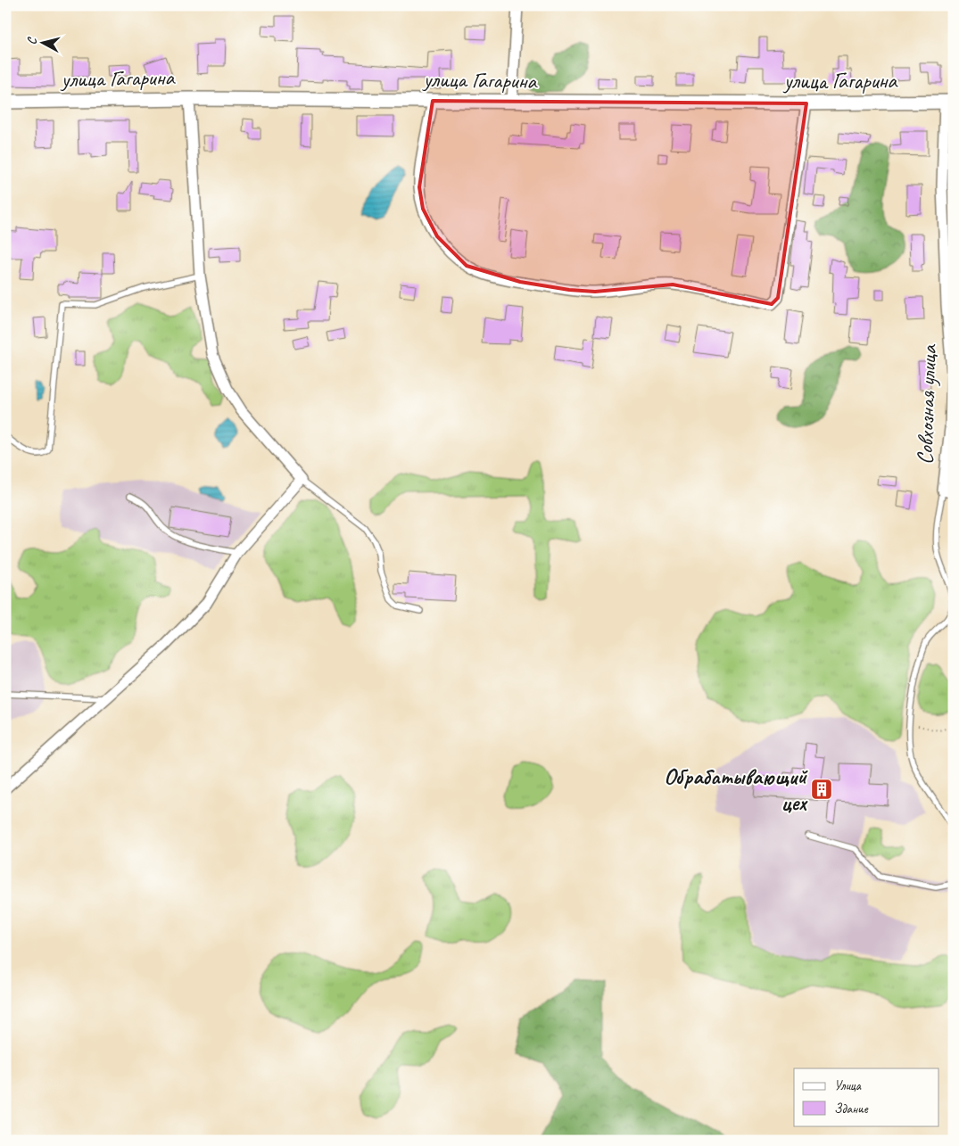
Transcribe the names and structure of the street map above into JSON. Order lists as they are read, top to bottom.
{
  "streets": {
    "main road": ["улица Гагарина"],
    "street": ["Совхозная улица"]
  },
  "crossings": [
    ["улица Гагарина", "Совхозная улица"]
  ],
  "places": {
    "building": ["Обрабатывающий цех"]
  },
  "legend": ["Улица", "Здание"],
  "north": "left"
}
